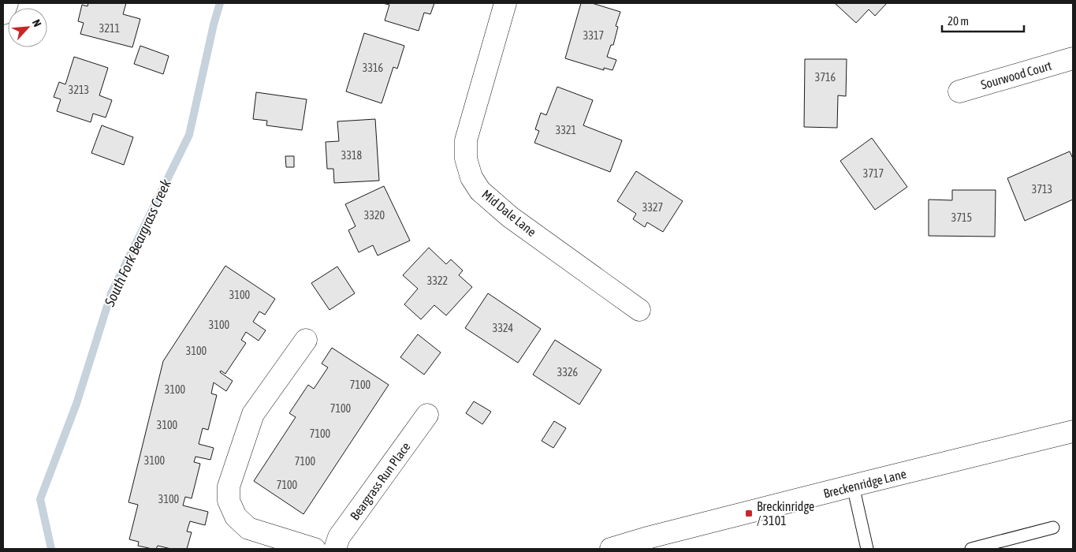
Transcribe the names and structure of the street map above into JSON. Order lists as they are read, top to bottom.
{
  "streets": {
    "street": [
      "Sourwood Court",
      "Mid Dale Lane",
      "Beargrass Run Place",
      "Breckenridge Lane"
    ]
  },
  "water": ["South Fork Beargrass Creek"],
  "places": {
    "transit": ["Breckinridge / 3101"]
  },
  "house_numbers": [
    "3211",
    "3317",
    "3316",
    "3716",
    "3213",
    "3321",
    "3318",
    "3717",
    "3713",
    "3327",
    "3320",
    "3715",
    "3322",
    "3100",
    "3100",
    "3324",
    "3100",
    "3326",
    "7100",
    "3100",
    "7100",
    "3100",
    "7100",
    "3100",
    "7100",
    "7100",
    "3100"
  ],
  "scale_bar": "20 m",
  "north": "top right"
}
